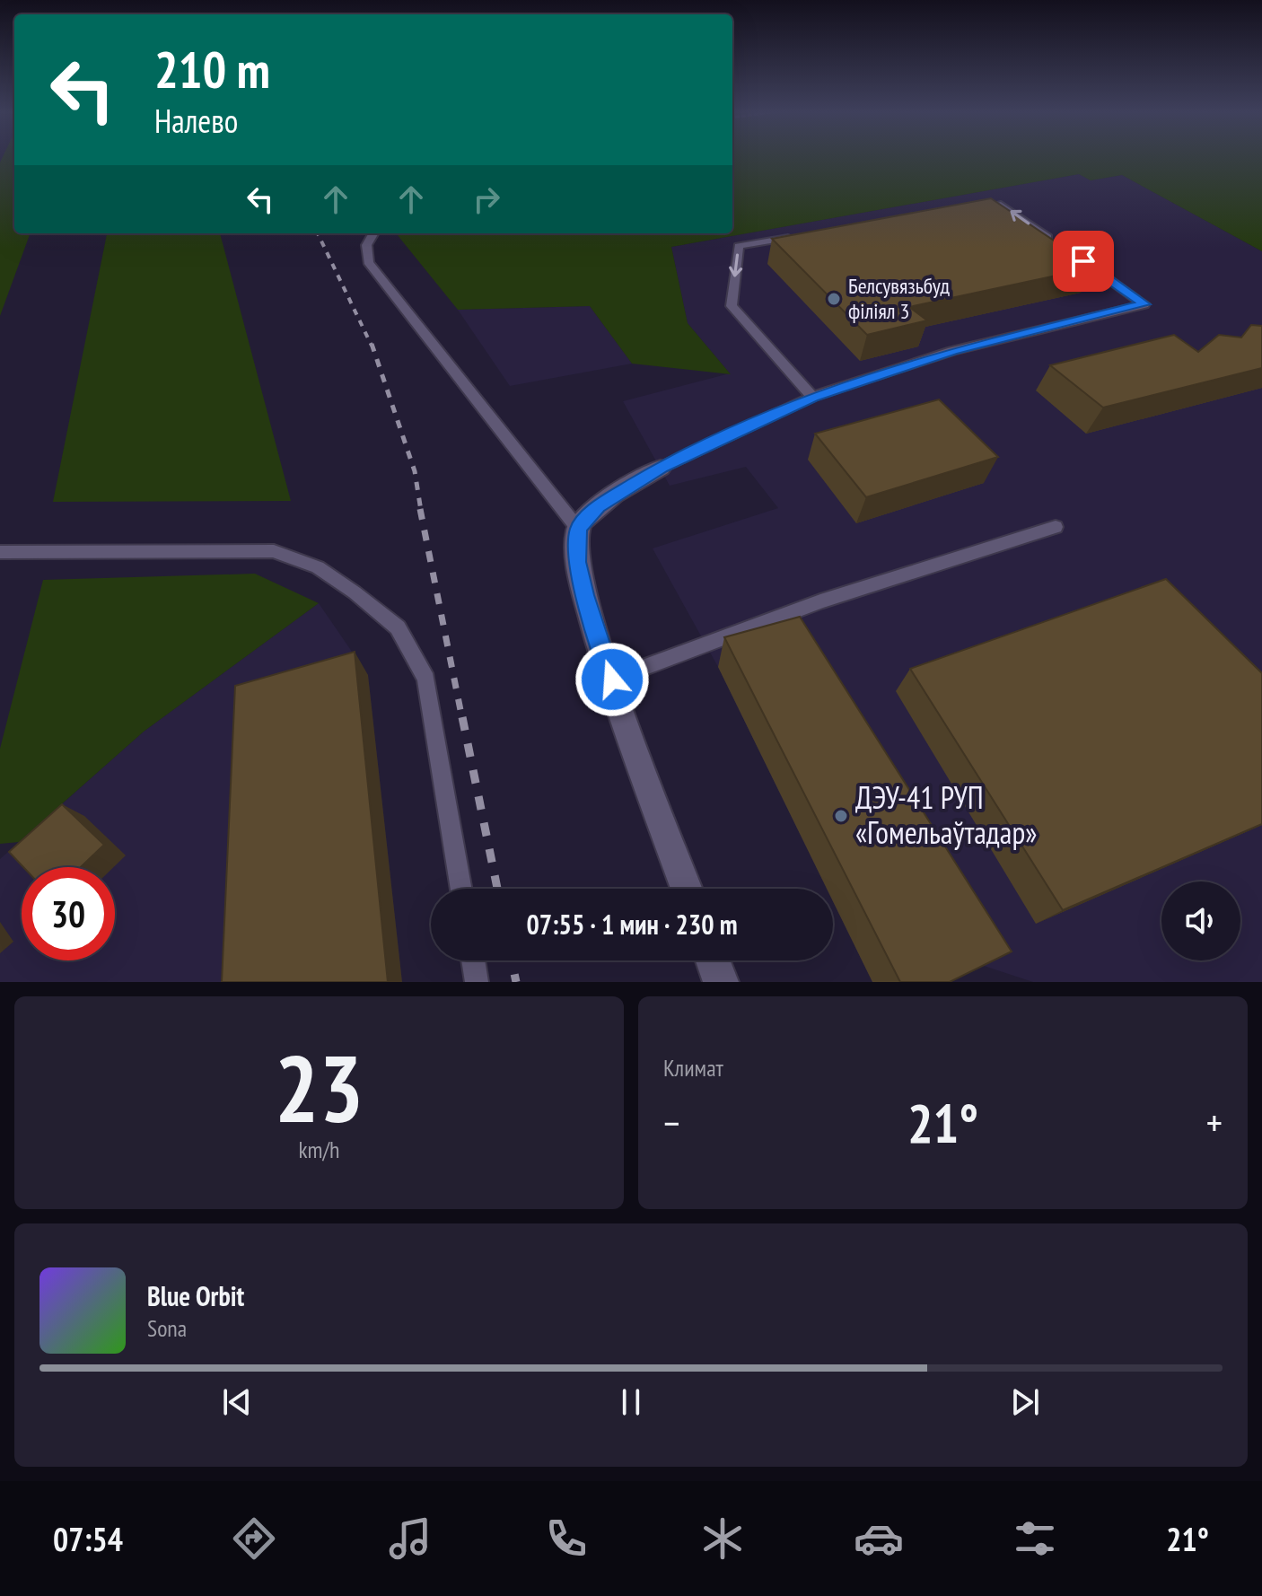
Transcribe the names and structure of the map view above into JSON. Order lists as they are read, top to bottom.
{
  "places": ["Белсувязьбуд філіял 3", "ДЭУ-41 РУП «Гомельаўтадар»"],
  "page": {
    "turn": ["210 m", "Налево"],
    "limit": "30",
    "trip": "07:55 · 1 мин · 230 m",
    "tile": [
      ["23", "km/h"],
      "Климат"
    ],
    "heat": ["−", "21°", "+"],
    "song": ["Blue Orbit", "Sona"],
    "tabs": ["07:54", "21°"]
  }
}
